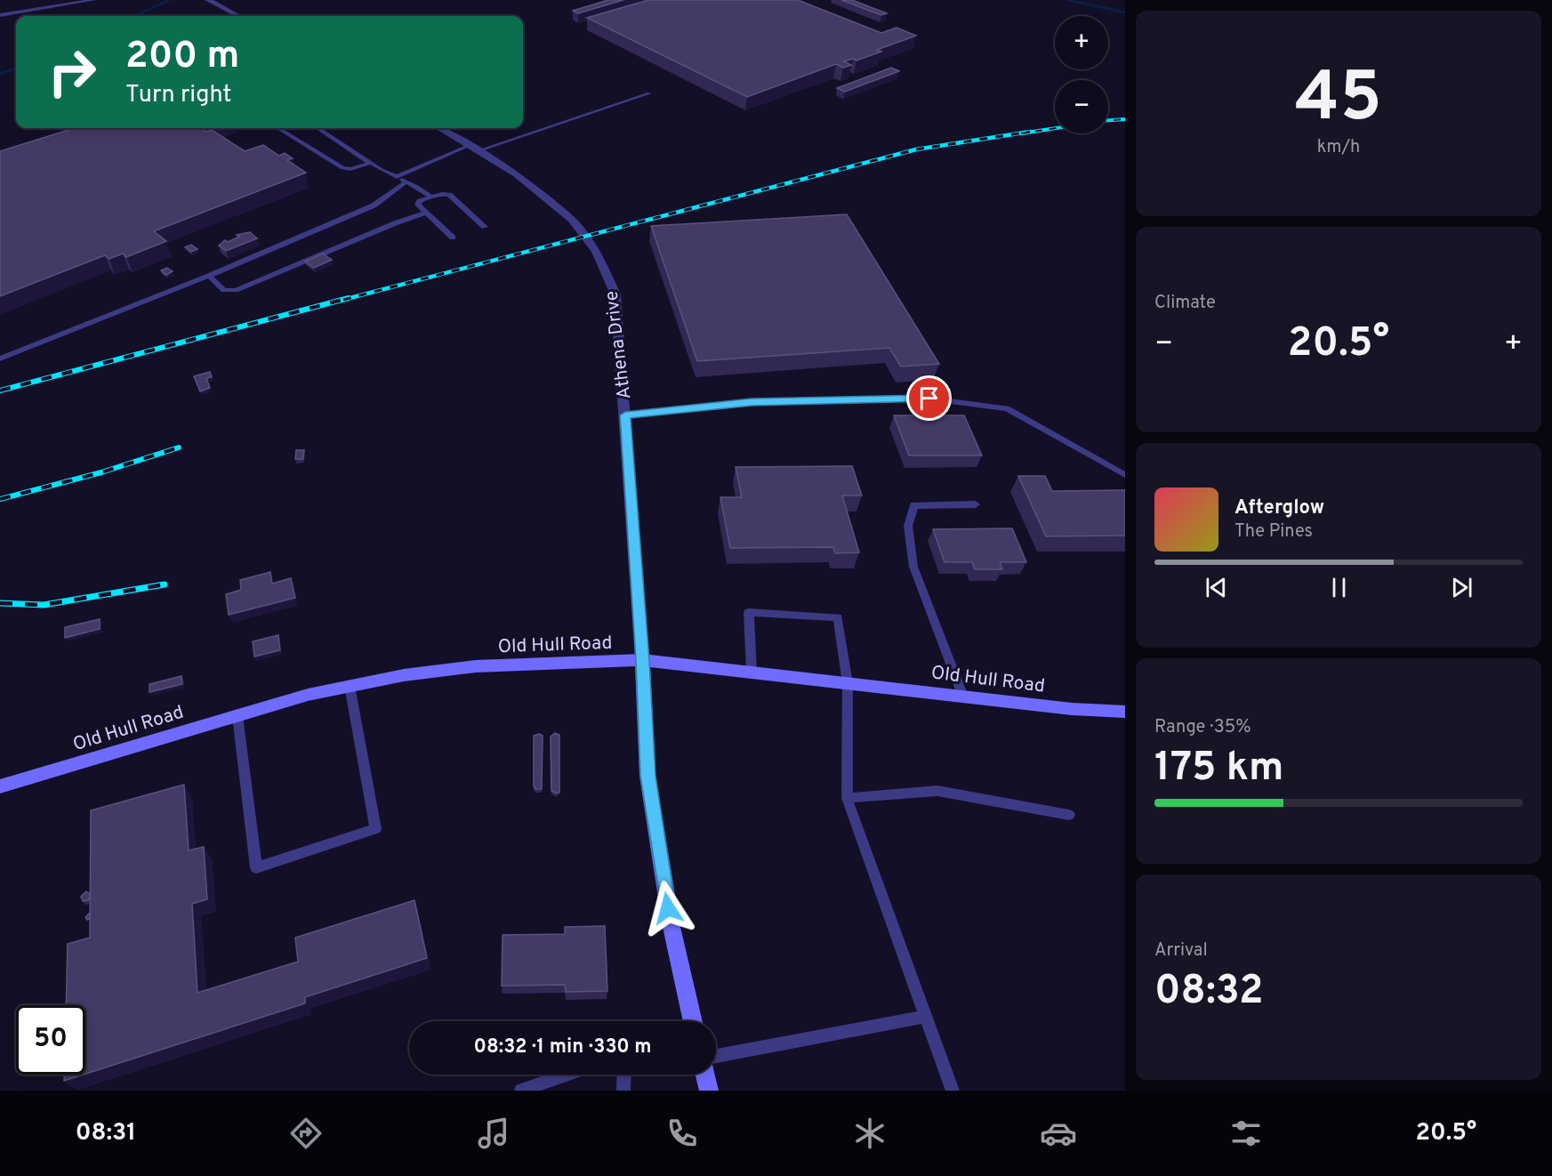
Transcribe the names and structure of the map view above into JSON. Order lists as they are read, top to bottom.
{
  "streets": {
    "main road": ["Athena Drive", "Old Hull Road"]
  },
  "crossings": [
    ["Athena Drive", "Old Hull Road"]
  ],
  "page": {
    "tile": [
      ["45", "km/h"],
      "Climate",
      ["Range · 35%", "175 km"],
      ["Arrival", "08:32"]
    ],
    "map_buttons": ["+", "−"],
    "turn": ["200 m", "Turn right"],
    "heat": ["−", "20.5°", "+"],
    "song": ["Afterglow", "The Pines"],
    "limit": "50",
    "trip": "08:32 · 1 min · 330 m",
    "tabs": ["08:31", "20.5°"]
  }
}
